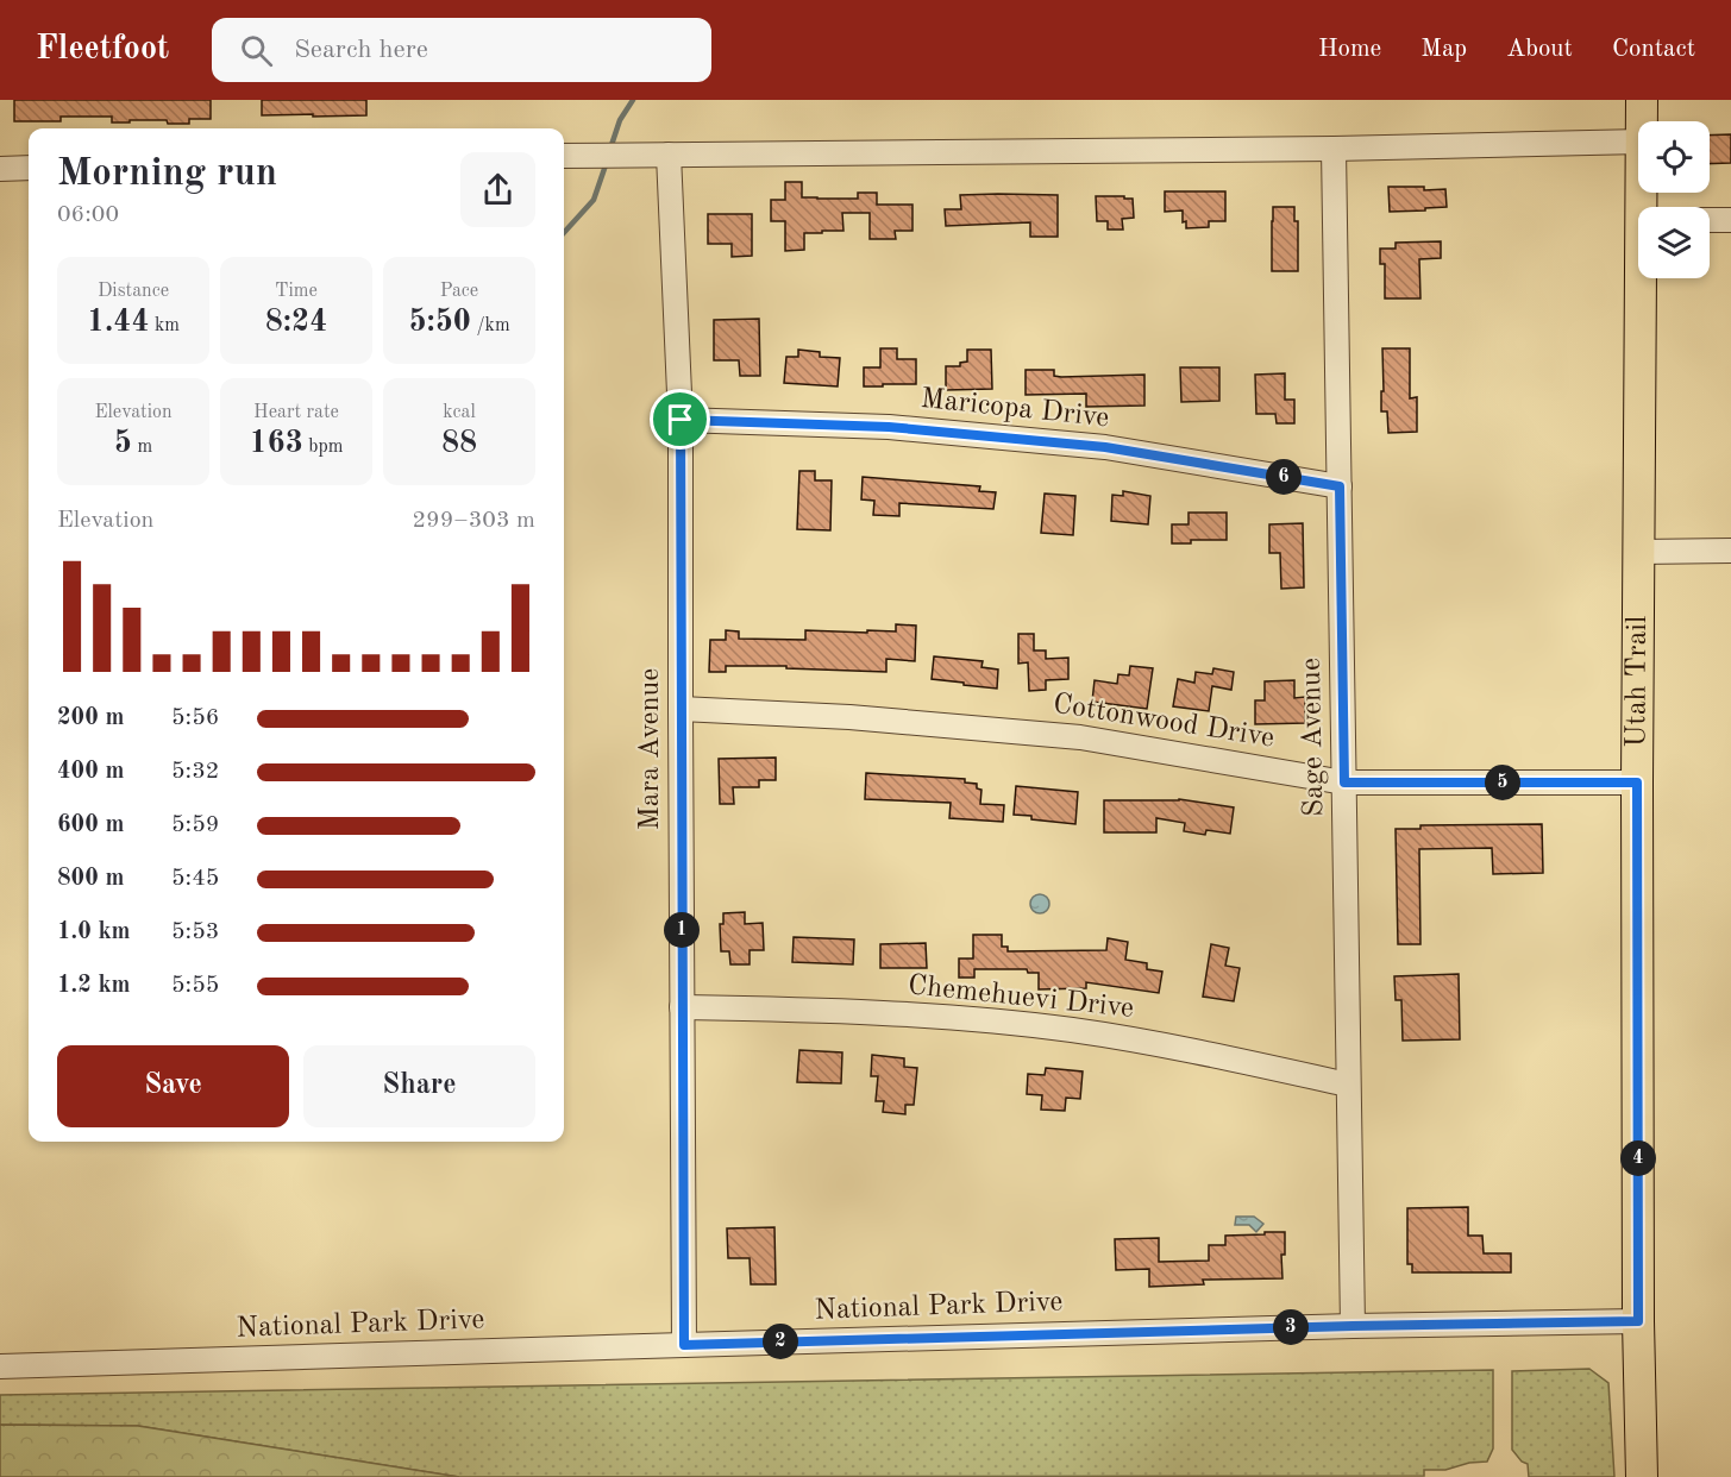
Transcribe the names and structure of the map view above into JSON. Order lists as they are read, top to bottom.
{
  "streets": {
    "main road": ["Utah Trail"],
    "street": [
      "Maricopa Drive",
      "Cottonwood Drive",
      "Sage Avenue",
      "Mara Avenue",
      "Chemehuevi Drive",
      "National Park Drive"
    ]
  },
  "crossings": [
    ["Maricopa Drive", "Sage Avenue"],
    ["Maricopa Drive", "Mara Avenue"],
    ["Utah Trail", "Cottonwood Drive"],
    ["Utah Trail", "National Park Drive"],
    ["Cottonwood Drive", "Sage Avenue"],
    ["Cottonwood Drive", "Mara Avenue"],
    ["Sage Avenue", "Chemehuevi Drive"],
    ["Sage Avenue", "National Park Drive"],
    ["Mara Avenue", "Chemehuevi Drive"],
    ["Mara Avenue", "National Park Drive"]
  ],
  "page": {
    "header": "Fleetfoot",
    "search": "Search here",
    "nav": [
      "Home",
      "Map",
      "About",
      "Contact"
    ],
    "heading": ["Morning run", "06:00"],
    "stats": [
      ["Distance", "1.44 km"],
      ["Time", "8:24"],
      ["Pace", "5:50 /km"],
      ["Elevation", "5 m"],
      ["Heart rate", "163 bpm"],
      ["kcal", "88"]
    ],
    "pins": [
      "6",
      "5",
      "1",
      "4",
      "3",
      "2"
    ],
    "chart": ["Elevation", "299–303 m"],
    "list": [
      {
        "name": "200 m",
        "note": "5:56"
      },
      {
        "name": "400 m",
        "note": "5:32"
      },
      {
        "name": "600 m",
        "note": "5:59"
      },
      {
        "name": "800 m",
        "note": "5:45"
      },
      {
        "name": "1.0 km",
        "note": "5:53"
      },
      {
        "name": "1.2 km",
        "note": "5:55"
      }
    ],
    "buttons": ["Save", "Share"]
  }
}
